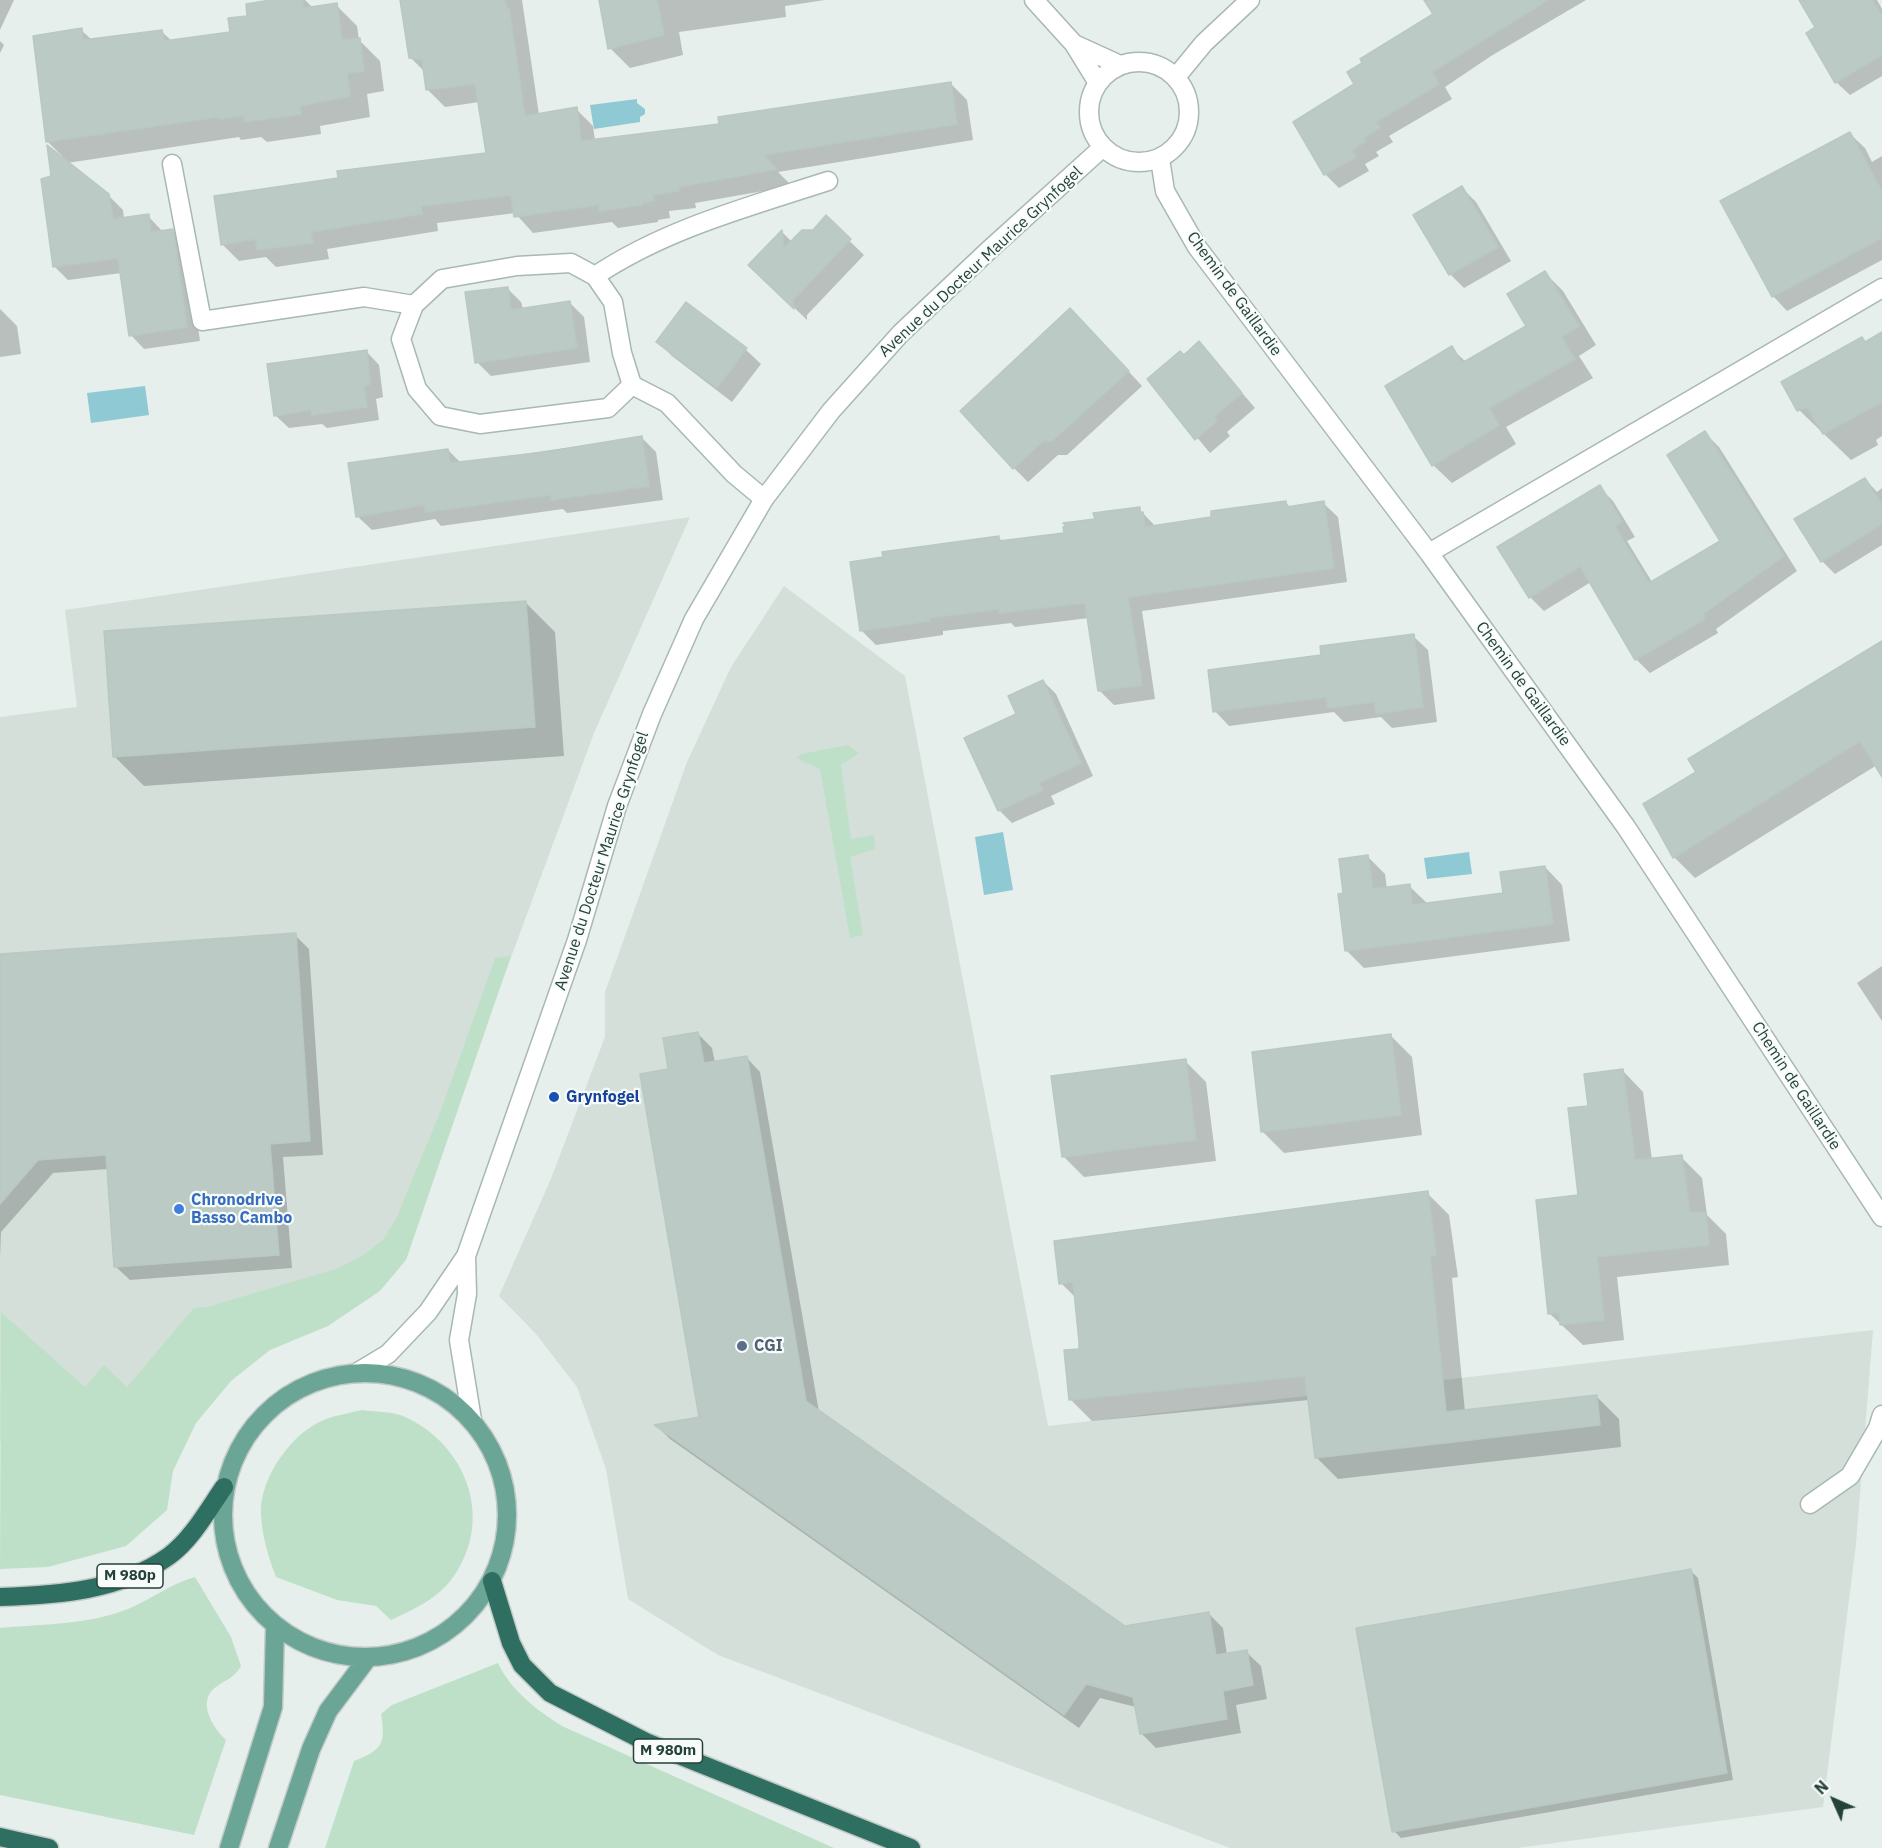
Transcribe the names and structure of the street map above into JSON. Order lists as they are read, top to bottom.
{
  "streets": {
    "highway": ["M 980p", "M 980m"],
    "street": ["Avenue du Docteur Maurice Grynfogel", "Chemin de Gaillardie"]
  },
  "crossings": [
    ["Avenue du Docteur Maurice Grynfogel", "Chemin de Gaillardie"]
  ],
  "places": ["Grynfogel", "Chronodrive Basso Cambo", "CGI"],
  "north": "top left"
}
